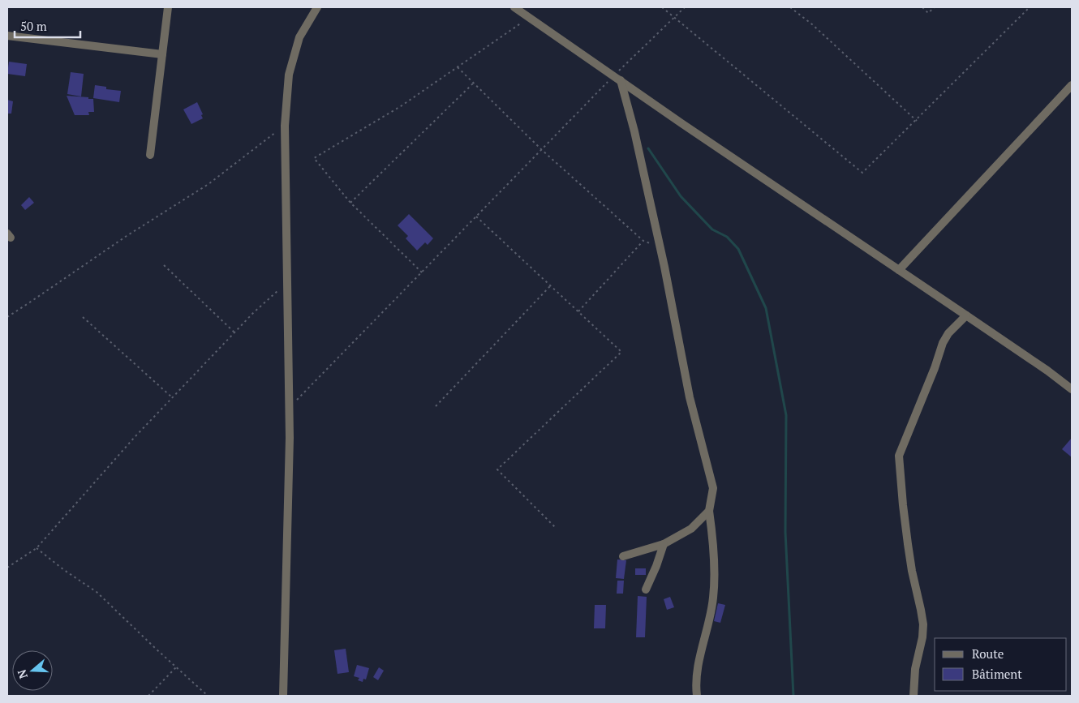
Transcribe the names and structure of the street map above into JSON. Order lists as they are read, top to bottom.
{
  "legend": ["Route", "Bâtiment"],
  "scale_bar": "50 m",
  "north": "left"
}
